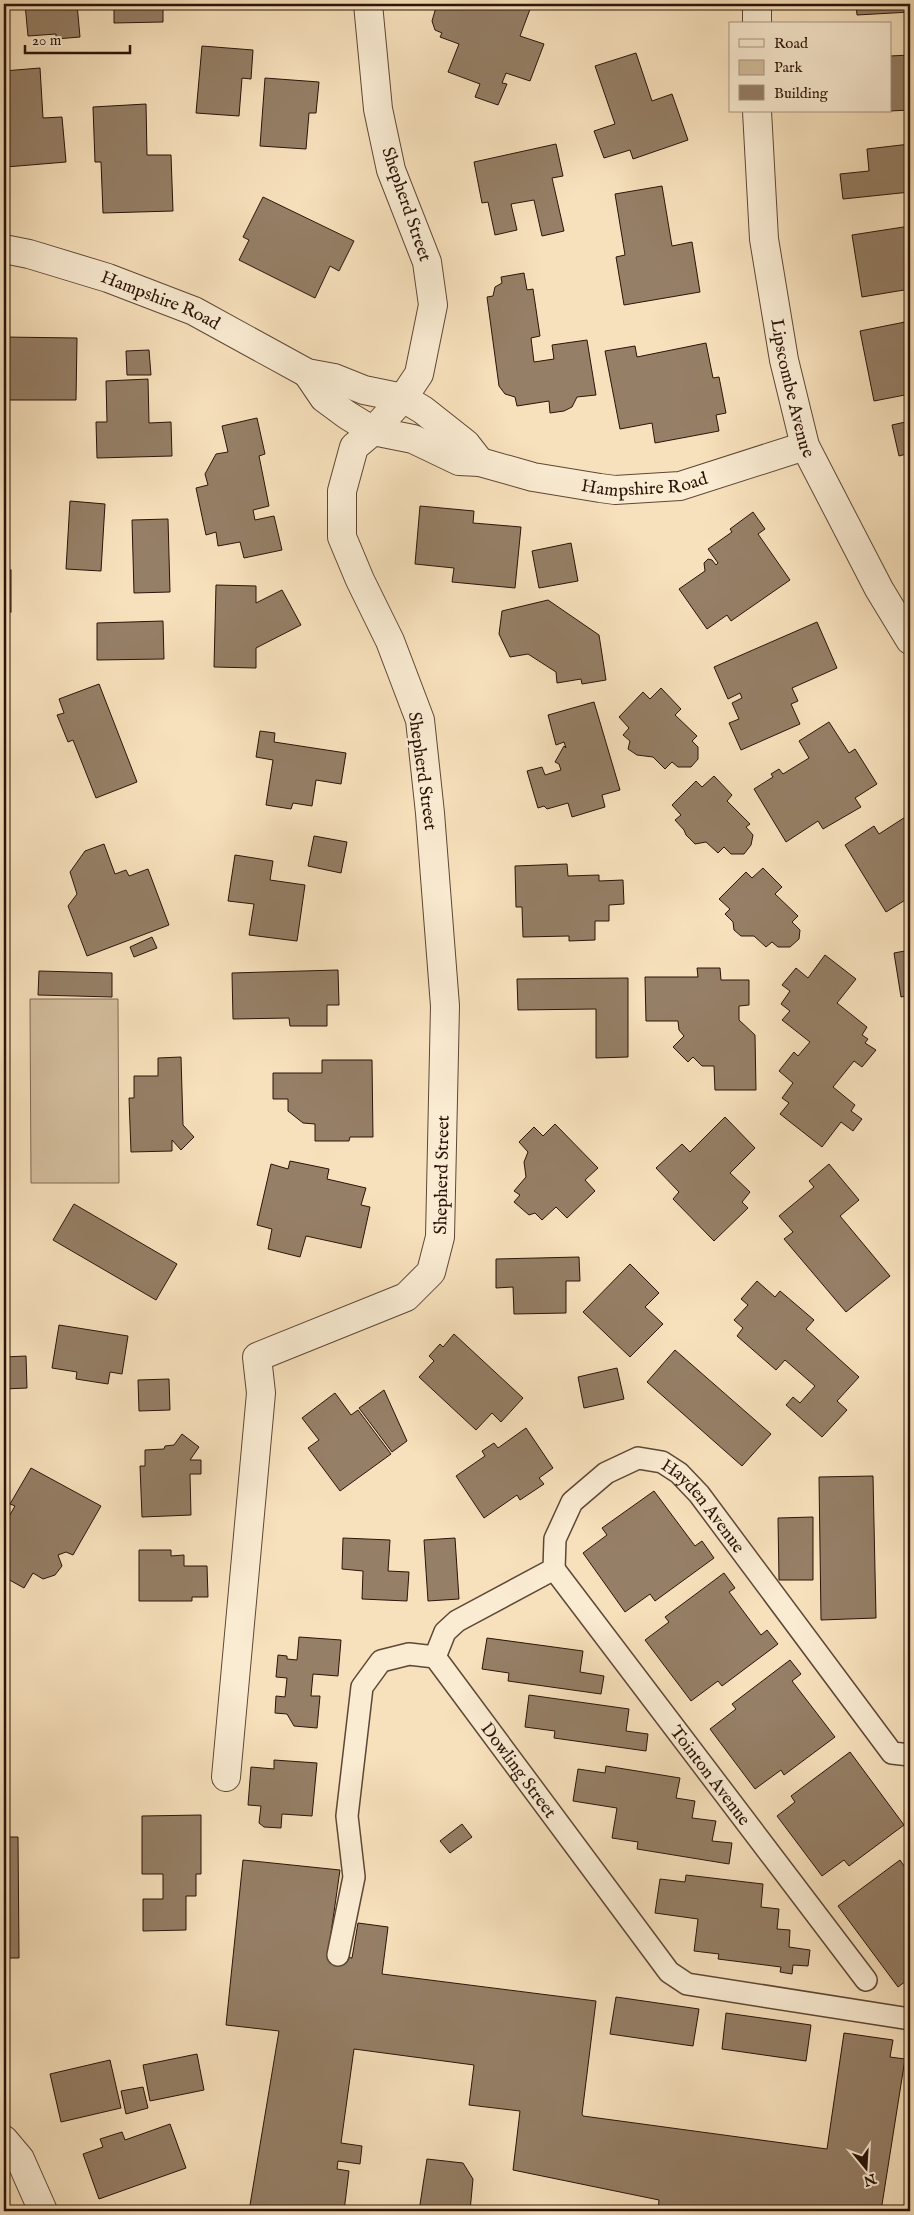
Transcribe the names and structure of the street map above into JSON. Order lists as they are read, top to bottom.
{
  "streets": {
    "street": ["Shepherd Street", "Hampshire Road", "Lipscombe Avenue"],
    "lane": ["Hayden Avenue", "Dowling Street", "Tointon Avenue"]
  },
  "crossings": [
    ["Shepherd Street", "Hampshire Road"],
    ["Hampshire Road", "Lipscombe Avenue"],
    ["Hayden Avenue", "Tointon Avenue"]
  ],
  "legend": ["Road", "Park", "Building"],
  "scale_bar": "20 m",
  "north": "bottom"
}
